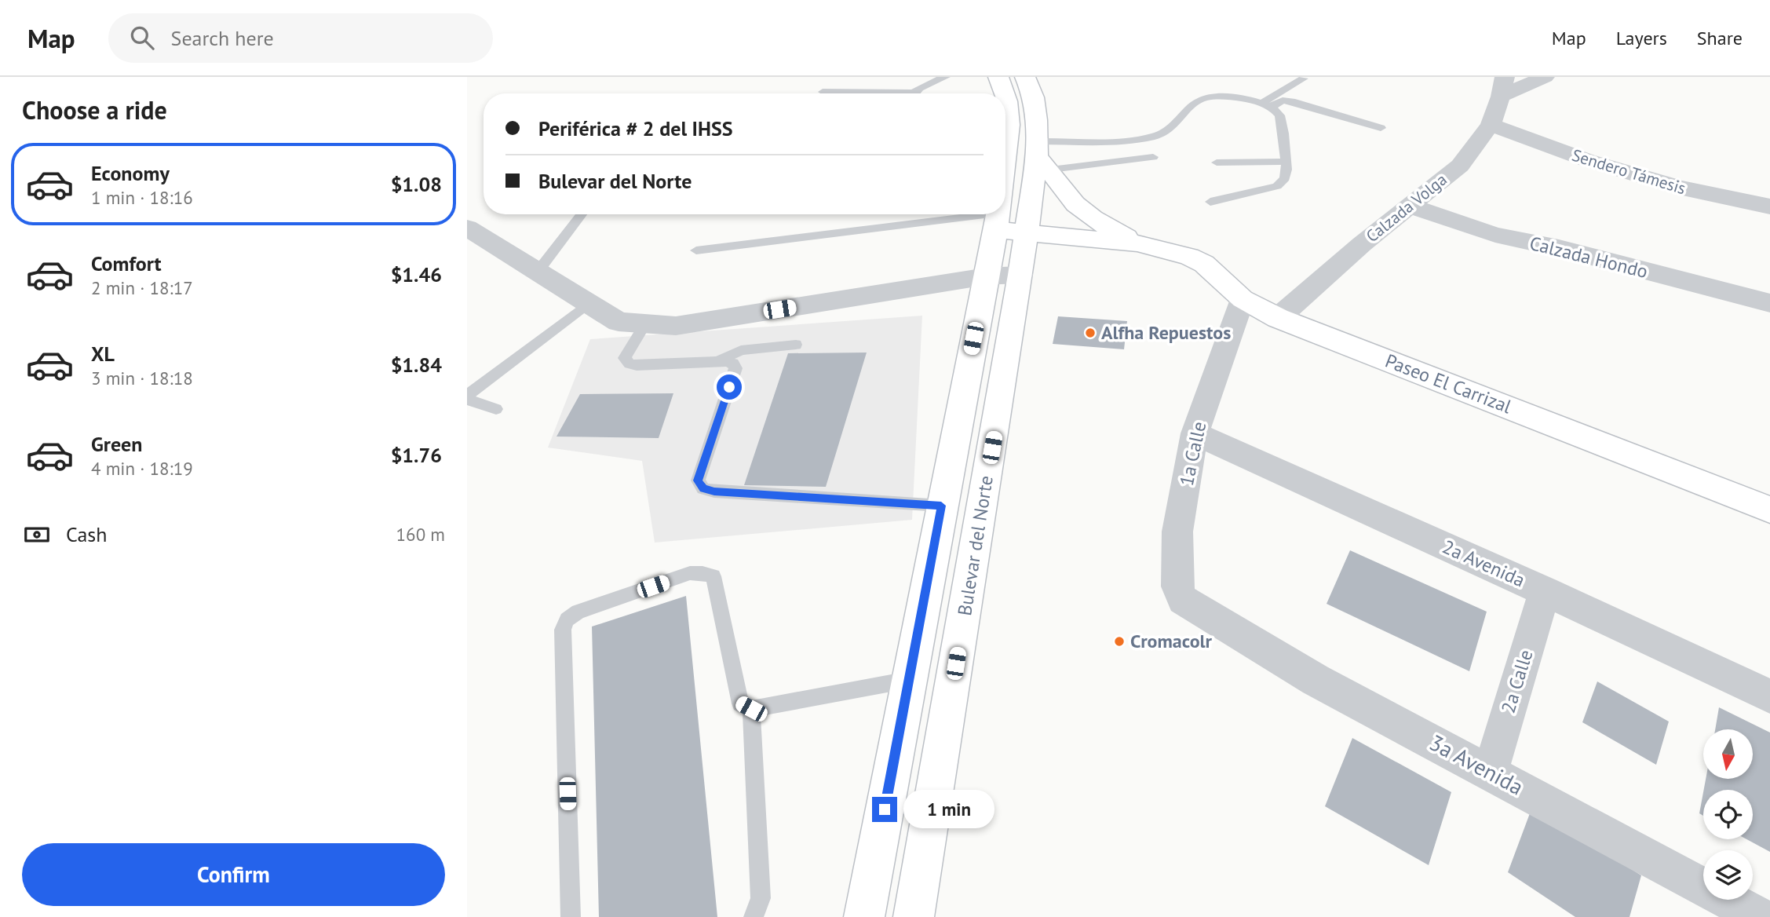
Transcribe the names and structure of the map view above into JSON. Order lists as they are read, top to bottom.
{
  "streets": {
    "main road": ["Paseo El Carrizal", "Bulevar del Norte"],
    "street": [
      "Sendero Támesis",
      "Calzada Volga",
      "Calzada Hondo",
      "1a Calle",
      "2a Avenida",
      "2a Calle",
      "3a Avenida"
    ]
  },
  "crossings": [
    ["Sendero Támesis", "Calzada Volga"],
    ["Calzada Volga", "Calzada Hondo"],
    ["Calzada Volga", "Paseo El Carrizal"],
    ["Paseo El Carrizal", "1a Calle"],
    ["Paseo El Carrizal", "Bulevar del Norte"],
    ["1a Calle", "2a Avenida"],
    ["1a Calle", "3a Avenida"],
    ["2a Avenida", "2a Calle"],
    ["2a Calle", "3a Avenida"]
  ],
  "places": ["Alfha Repuestos", "Cromacolr"],
  "north": "bottom",
  "page": {
    "header": "Map",
    "search": "Search here",
    "nav": ["Map", "Layers", "Share"],
    "heading": "Choose a ride",
    "banner": ["Periférica # 2 del IHSS", "Bulevar del Norte"],
    "list": [
      {
        "name": "Economy",
        "note": "1 min · 18:16",
        "value": "$1.08"
      },
      {
        "name": "Comfort",
        "note": "2 min · 18:17",
        "value": "$1.46"
      },
      {
        "name": "XL",
        "note": "3 min · 18:18",
        "value": "$1.84"
      },
      {
        "name": "Green",
        "note": "4 min · 18:19",
        "value": "$1.76"
      }
    ],
    "pay": ["Cash", "160 m"],
    "bubble": "1 min",
    "buttons": "Confirm"
  }
}
